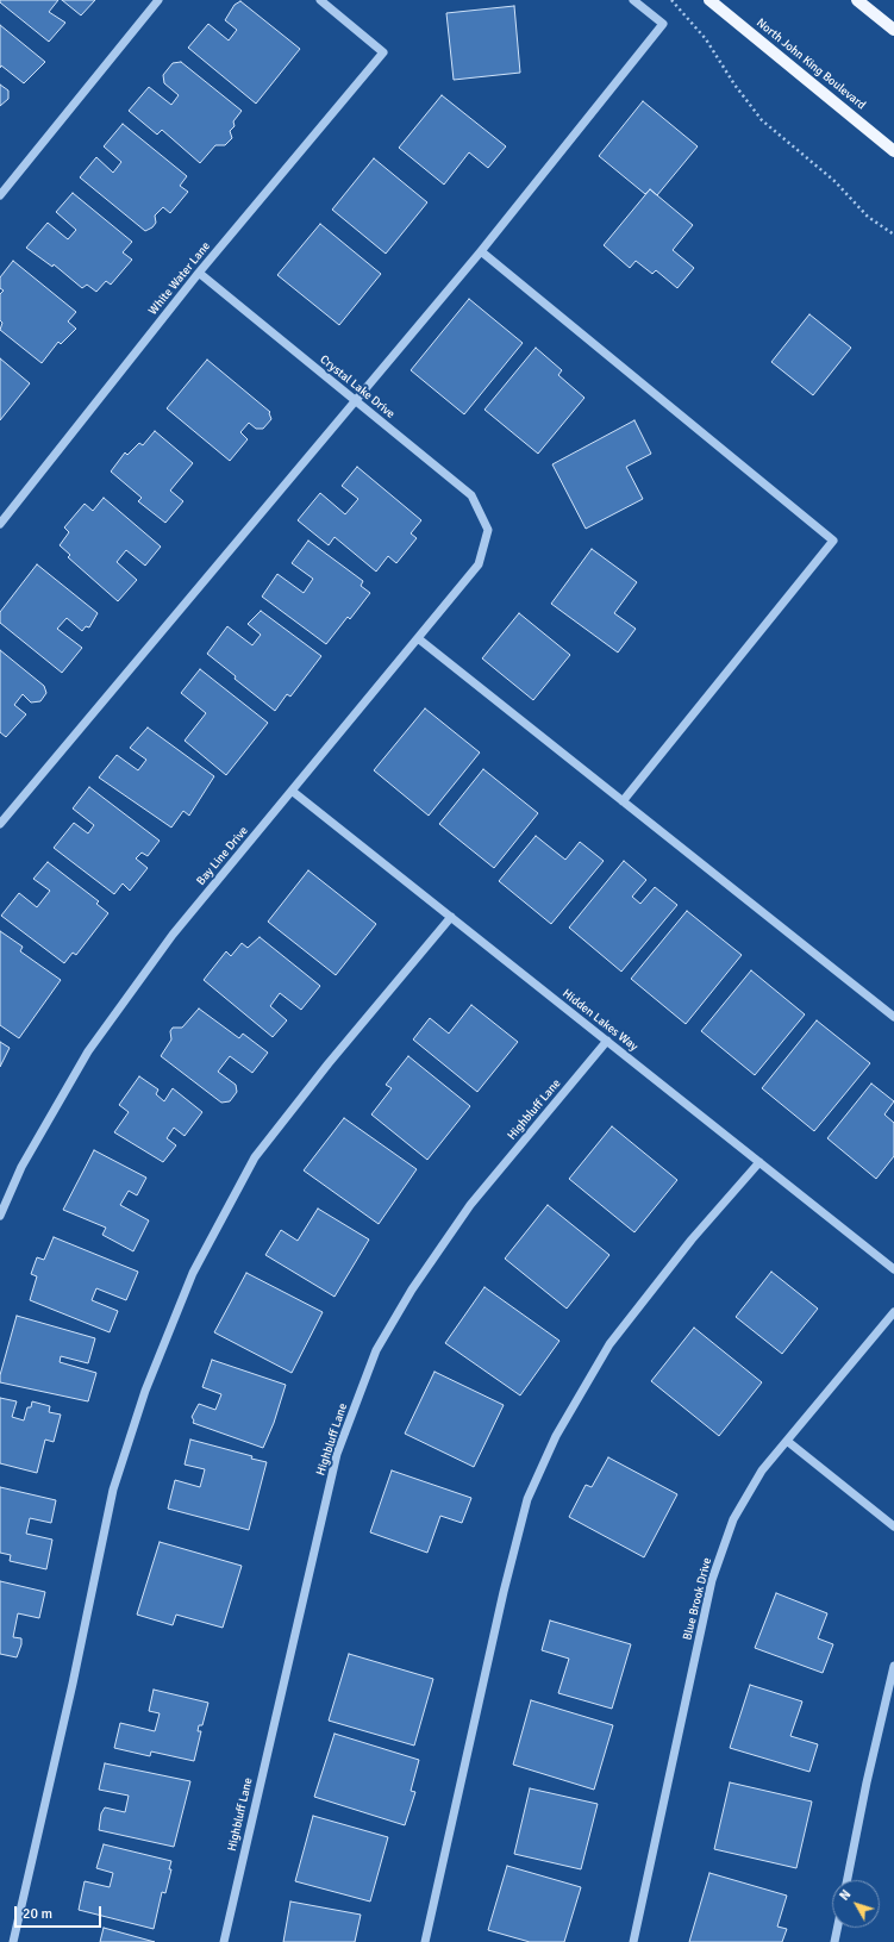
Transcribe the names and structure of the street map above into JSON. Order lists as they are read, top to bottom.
{
  "streets": {
    "main road": ["North John King Boulevard"],
    "street": [
      "White Water Lane",
      "Crystal Lake Drive",
      "Bay Line Drive",
      "Hidden Lakes Way",
      "Highbluff Lane",
      "Blue Brook Drive"
    ]
  },
  "crossings": [
    ["White Water Lane", "Crystal Lake Drive"],
    ["Crystal Lake Drive", "Bay Line Drive"],
    ["Bay Line Drive", "Hidden Lakes Way"],
    ["Hidden Lakes Way", "Highbluff Lane"]
  ],
  "scale_bar": "20 m",
  "north": "top left"
}
